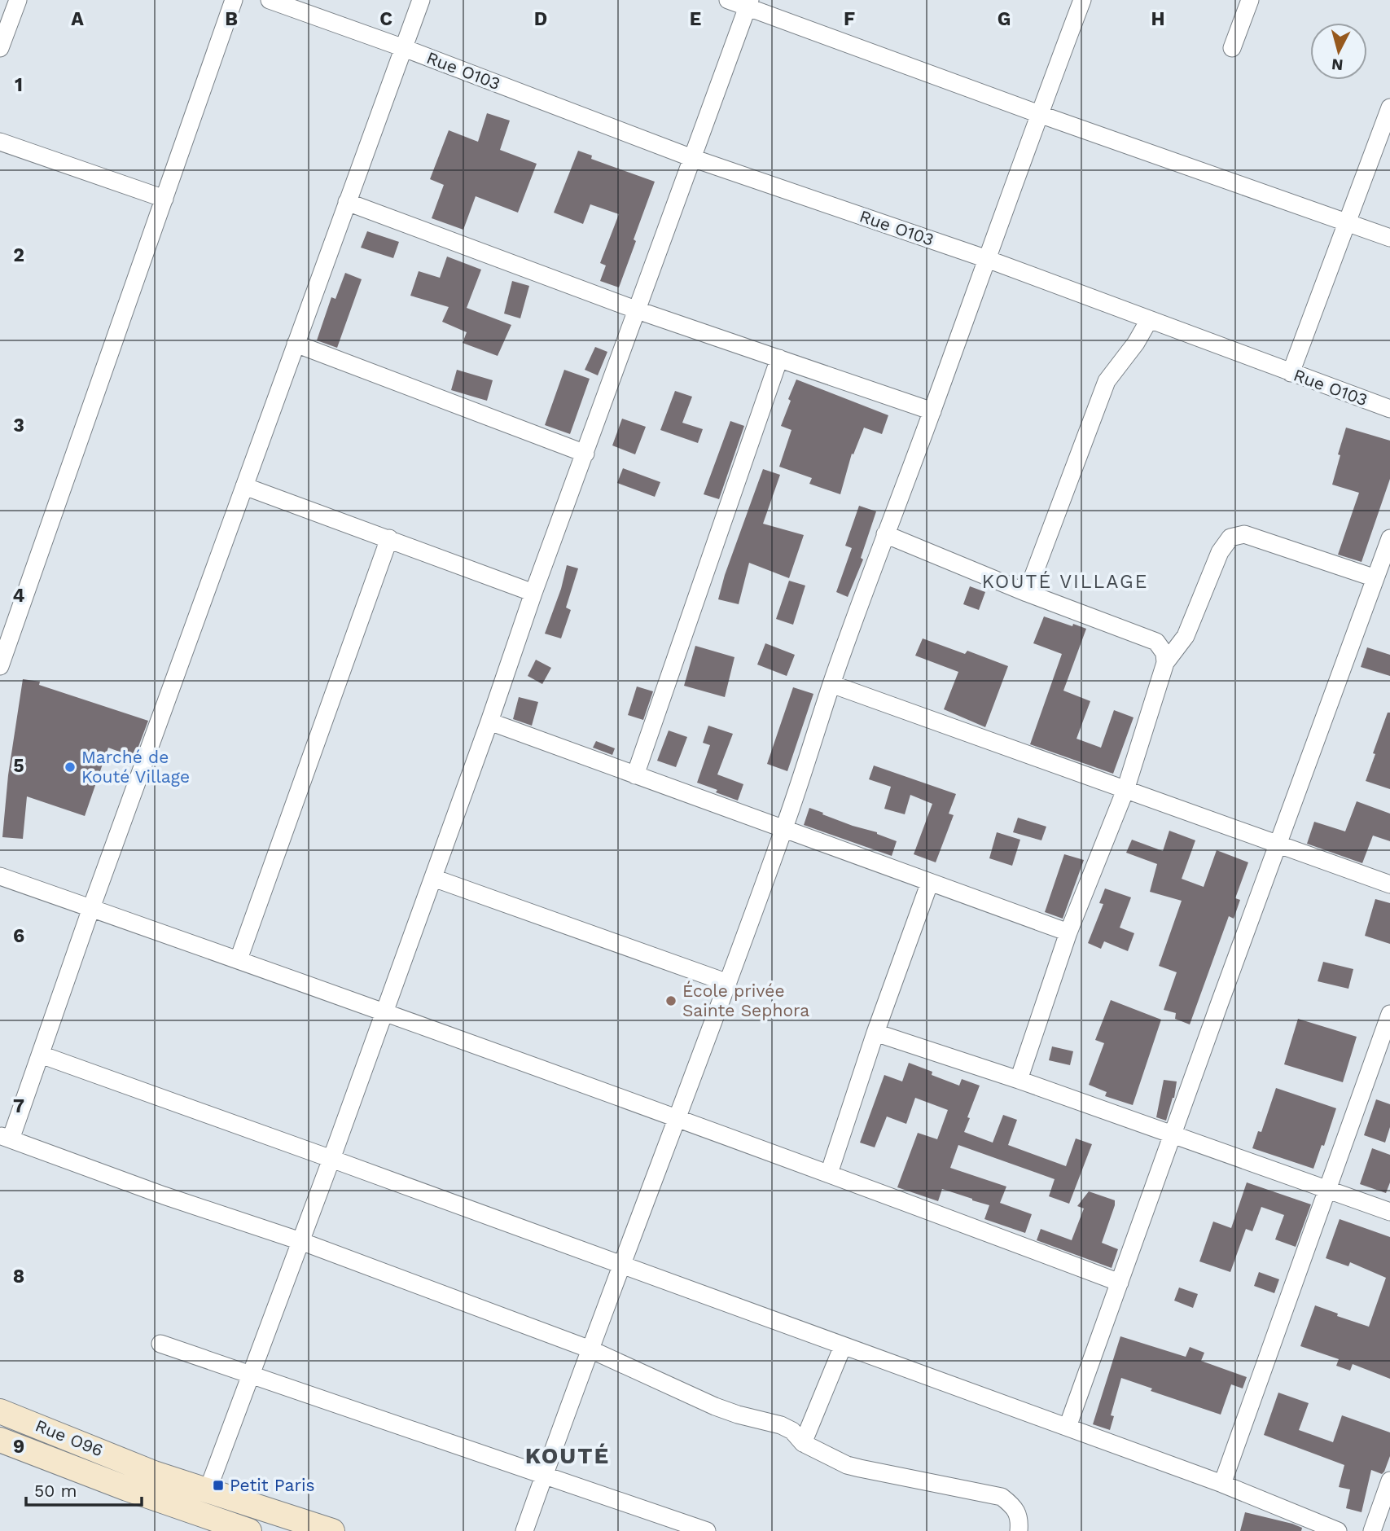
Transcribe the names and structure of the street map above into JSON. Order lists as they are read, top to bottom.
{
  "streets": {
    "main road": ["Rue O96"],
    "street": ["Rue O103"]
  },
  "districts": ["KOUTÉ VILLAGE", "KOUTÉ"],
  "places": {
    "other": ["Marché de Kouté Village", "École privée Sainte Sephora"],
    "transit": ["Petit Paris"]
  },
  "scale_bar": "50 m",
  "north": "bottom",
  "grid": {
    "columns": [
      "A",
      "B",
      "C",
      "D",
      "E",
      "F",
      "G",
      "H"
    ],
    "rows": [
      "1",
      "2",
      "3",
      "4",
      "5",
      "6",
      "7",
      "8",
      "9"
    ]
  }
}
